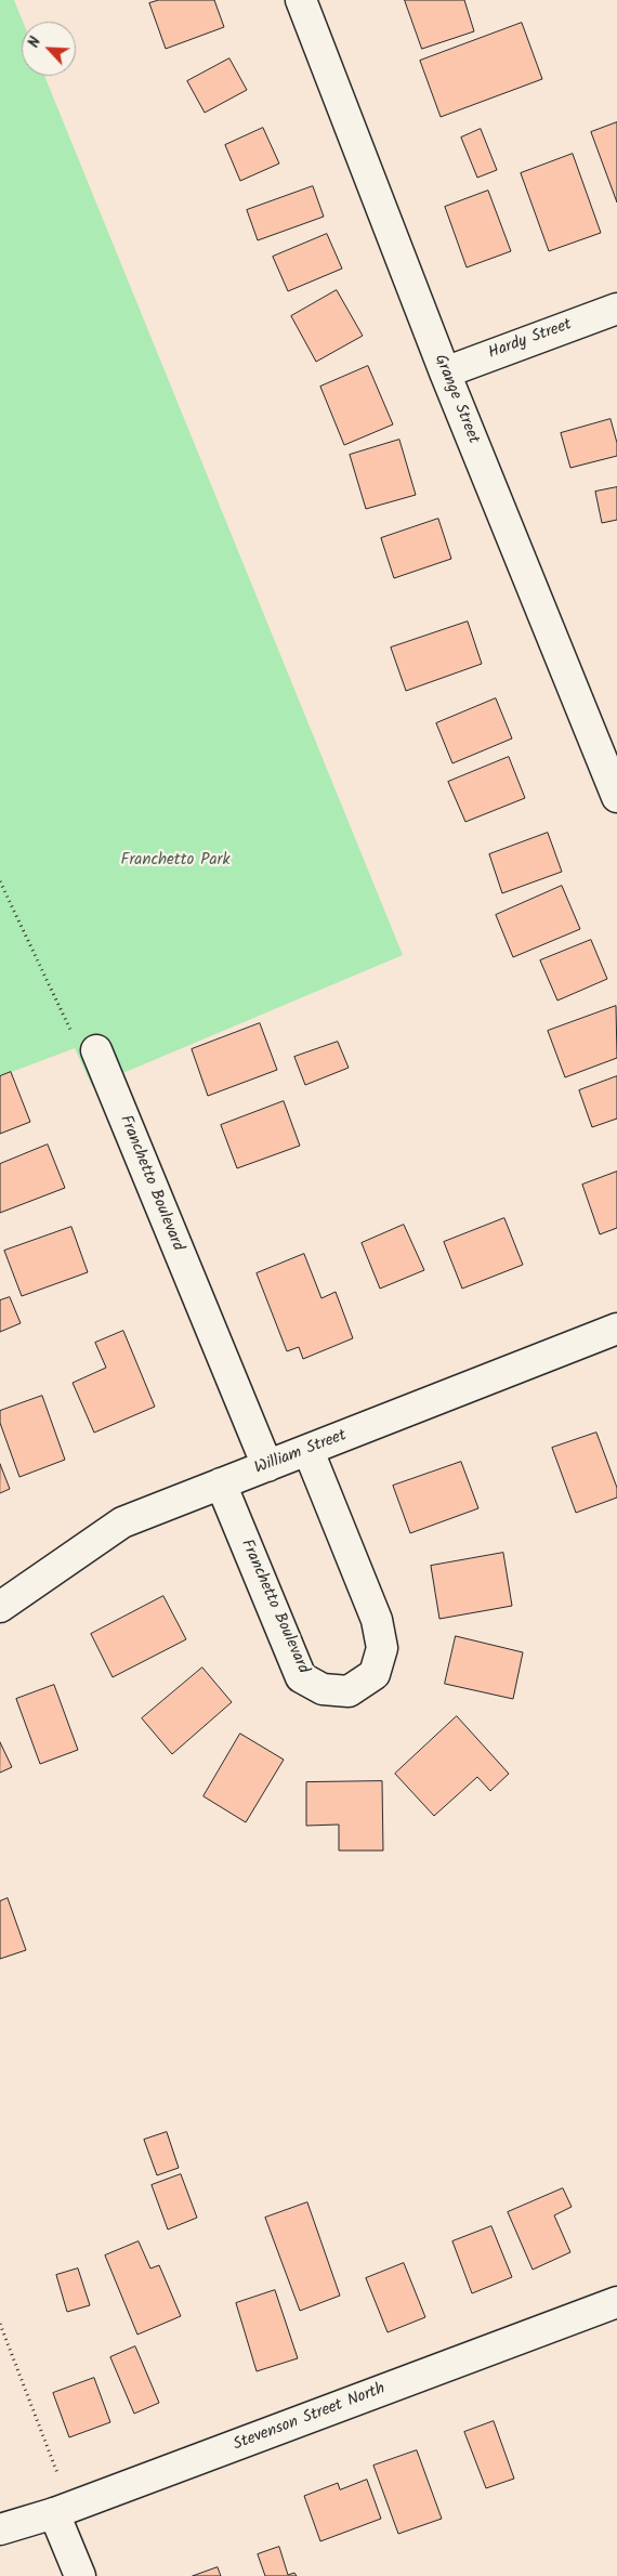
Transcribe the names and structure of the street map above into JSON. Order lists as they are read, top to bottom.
{
  "streets": {
    "street": [
      "Hardy Street",
      "Grange Street",
      "Franchetto Boulevard",
      "William Street",
      "Stevenson Street North"
    ]
  },
  "crossings": [
    ["Hardy Street", "Grange Street"],
    ["Franchetto Boulevard", "William Street"]
  ],
  "parks": ["Franchetto Park"],
  "north": "top left"
}
